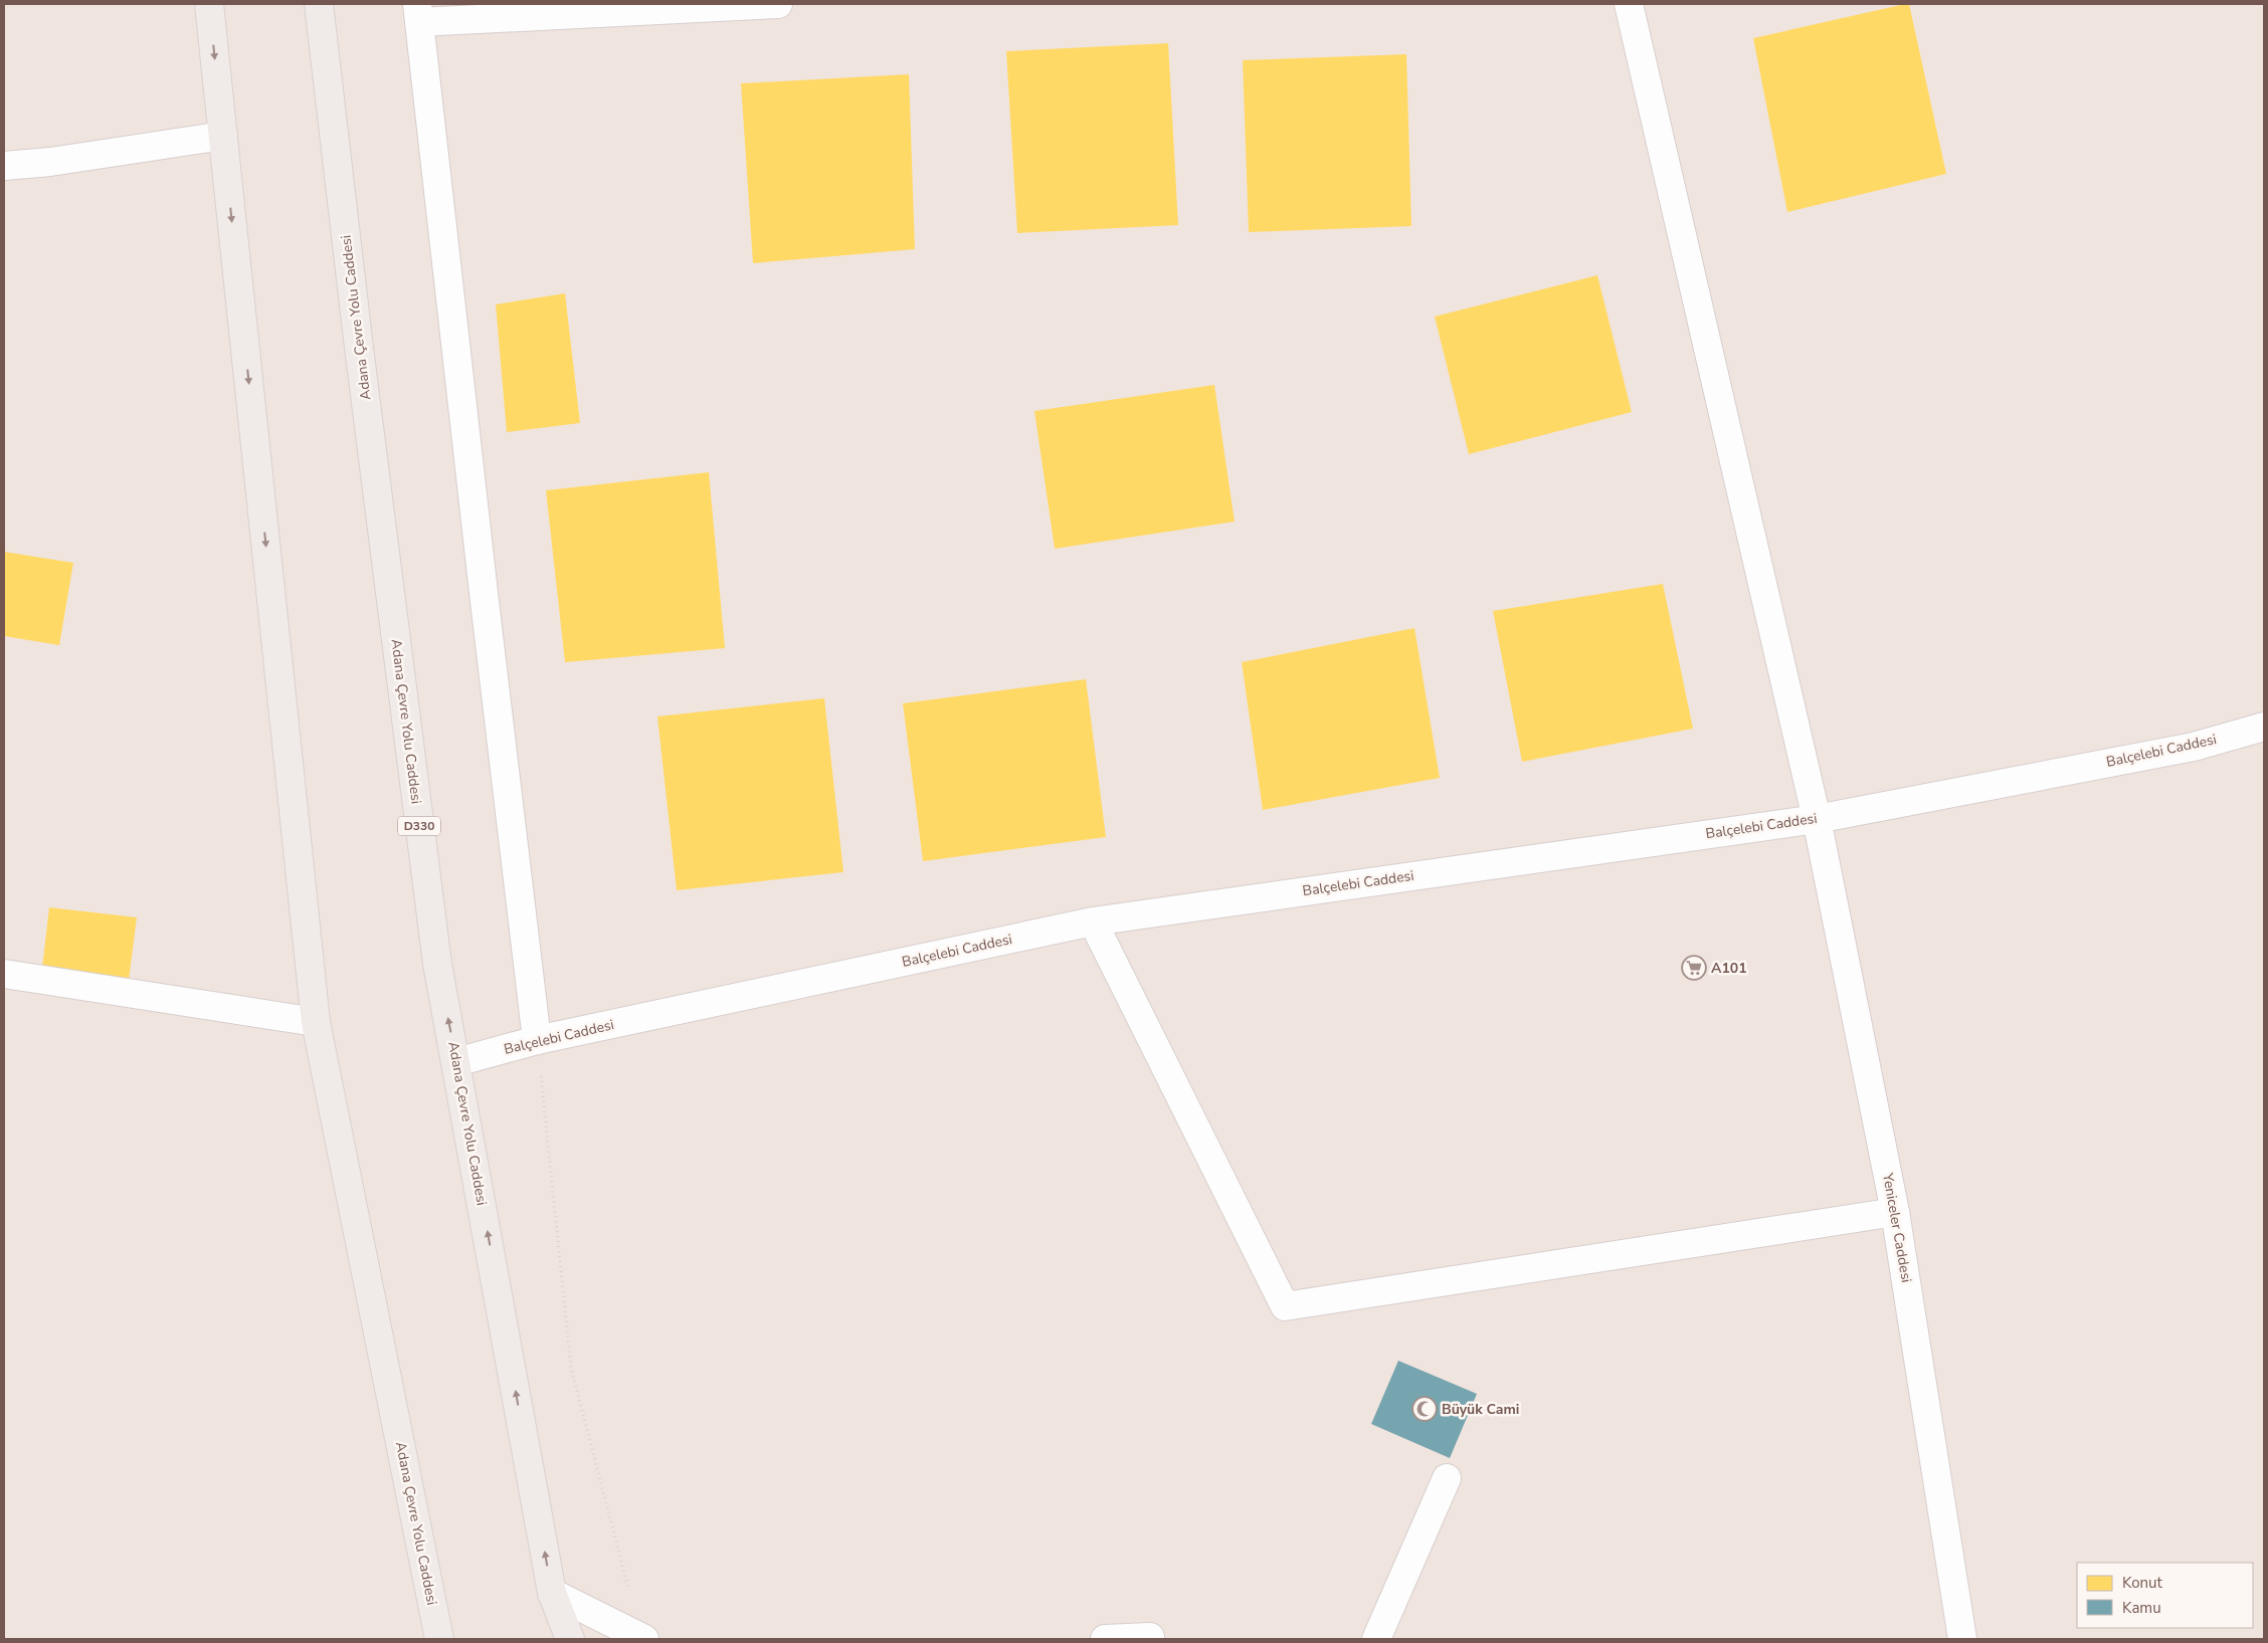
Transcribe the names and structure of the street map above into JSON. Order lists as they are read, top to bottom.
{
  "streets": {
    "highway": ["Adana Çevre Yolu Caddesi", "D330"],
    "street": ["Balçelebi Caddesi", "Yeniceler Caddesi"]
  },
  "crossings": [
    ["Adana Çevre Yolu Caddesi", "Balçelebi Caddesi"],
    ["Balçelebi Caddesi", "Yeniceler Caddesi"]
  ],
  "places": {
    "supermarket": ["A101"],
    "mosque": ["Büyük Cami"]
  },
  "legend": ["Konut", "Kamu"]
}
